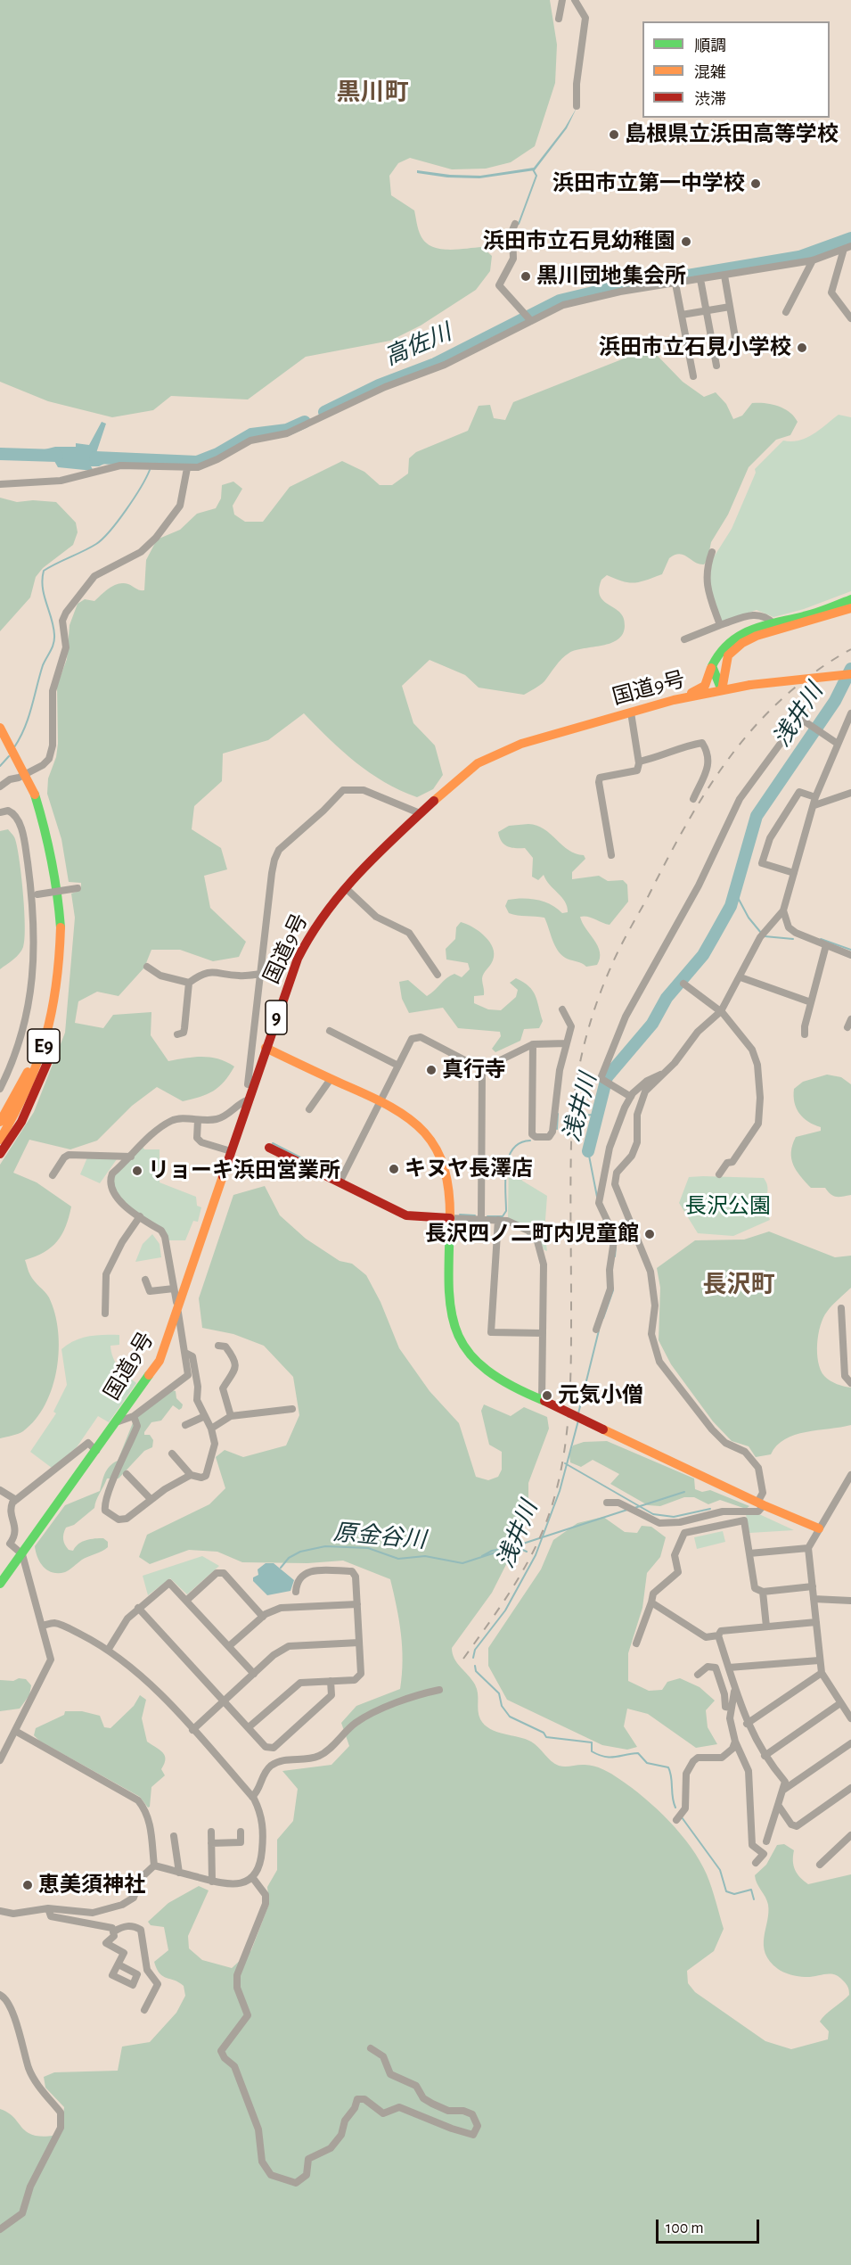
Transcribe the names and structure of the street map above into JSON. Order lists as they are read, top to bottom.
{
  "streets": {
    "main road": ["国道9号", "9", "E9"]
  },
  "districts": ["黒川町", "長沢町"],
  "water": ["高佐川", "浅井川", "原金谷川"],
  "parks": ["長沢公園"],
  "places": [
    "島根県立浜田高等学校",
    "浜田市立第一中学校",
    "浜田市立石見幼稚園",
    "黒川団地集会所",
    "浜田市立石見小学校",
    "真行寺",
    "キヌヤ長澤店",
    "リョーキ浜田営業所",
    "長沢四ノ二町内児童館",
    "元気小僧",
    "恵美須神社"
  ],
  "legend": ["順調", "混雑", "渋滞"],
  "scale_bar": "100 m"
}
